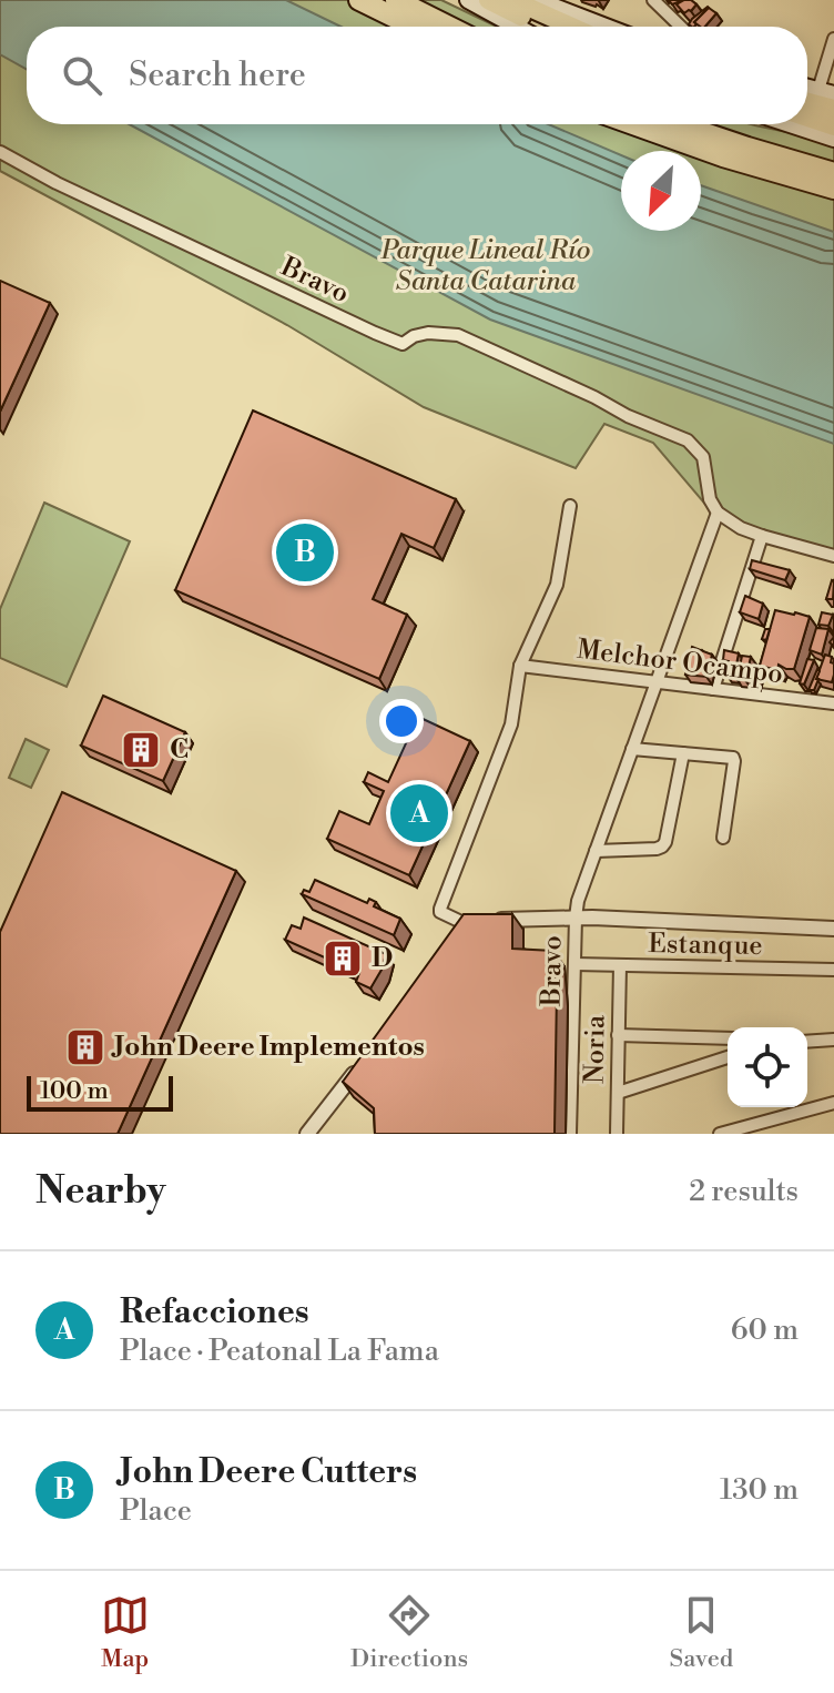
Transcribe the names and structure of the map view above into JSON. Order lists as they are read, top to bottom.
{
  "streets": {
    "street": [
      "Bravo",
      "Melchor Ocampo",
      "Estanque",
      "Noria"
    ]
  },
  "crossings": [
    ["Bravo", "Melchor Ocampo"],
    ["Bravo", "Estanque"],
    ["Estanque", "Noria"]
  ],
  "parks": ["Parque Lineal Río Santa Catarina"],
  "places": {
    "building": ["C", "D", "John Deere Implementos"]
  },
  "scale_bar": "100 m",
  "north": "bottom left",
  "page": {
    "search": "Search here",
    "pins": ["B", "A"],
    "scale": "100 m",
    "heading": ["Nearby", "2 results"],
    "list": [
      {
        "mark": "A",
        "name": "Refacciones",
        "note": "Place · Peatonal La Fama",
        "value": "60 m"
      },
      {
        "mark": "B",
        "name": "John Deere Cutters",
        "note": "Place",
        "value": "130 m"
      }
    ],
    "nav": ["Map", "Directions", "Saved"]
  }
}
